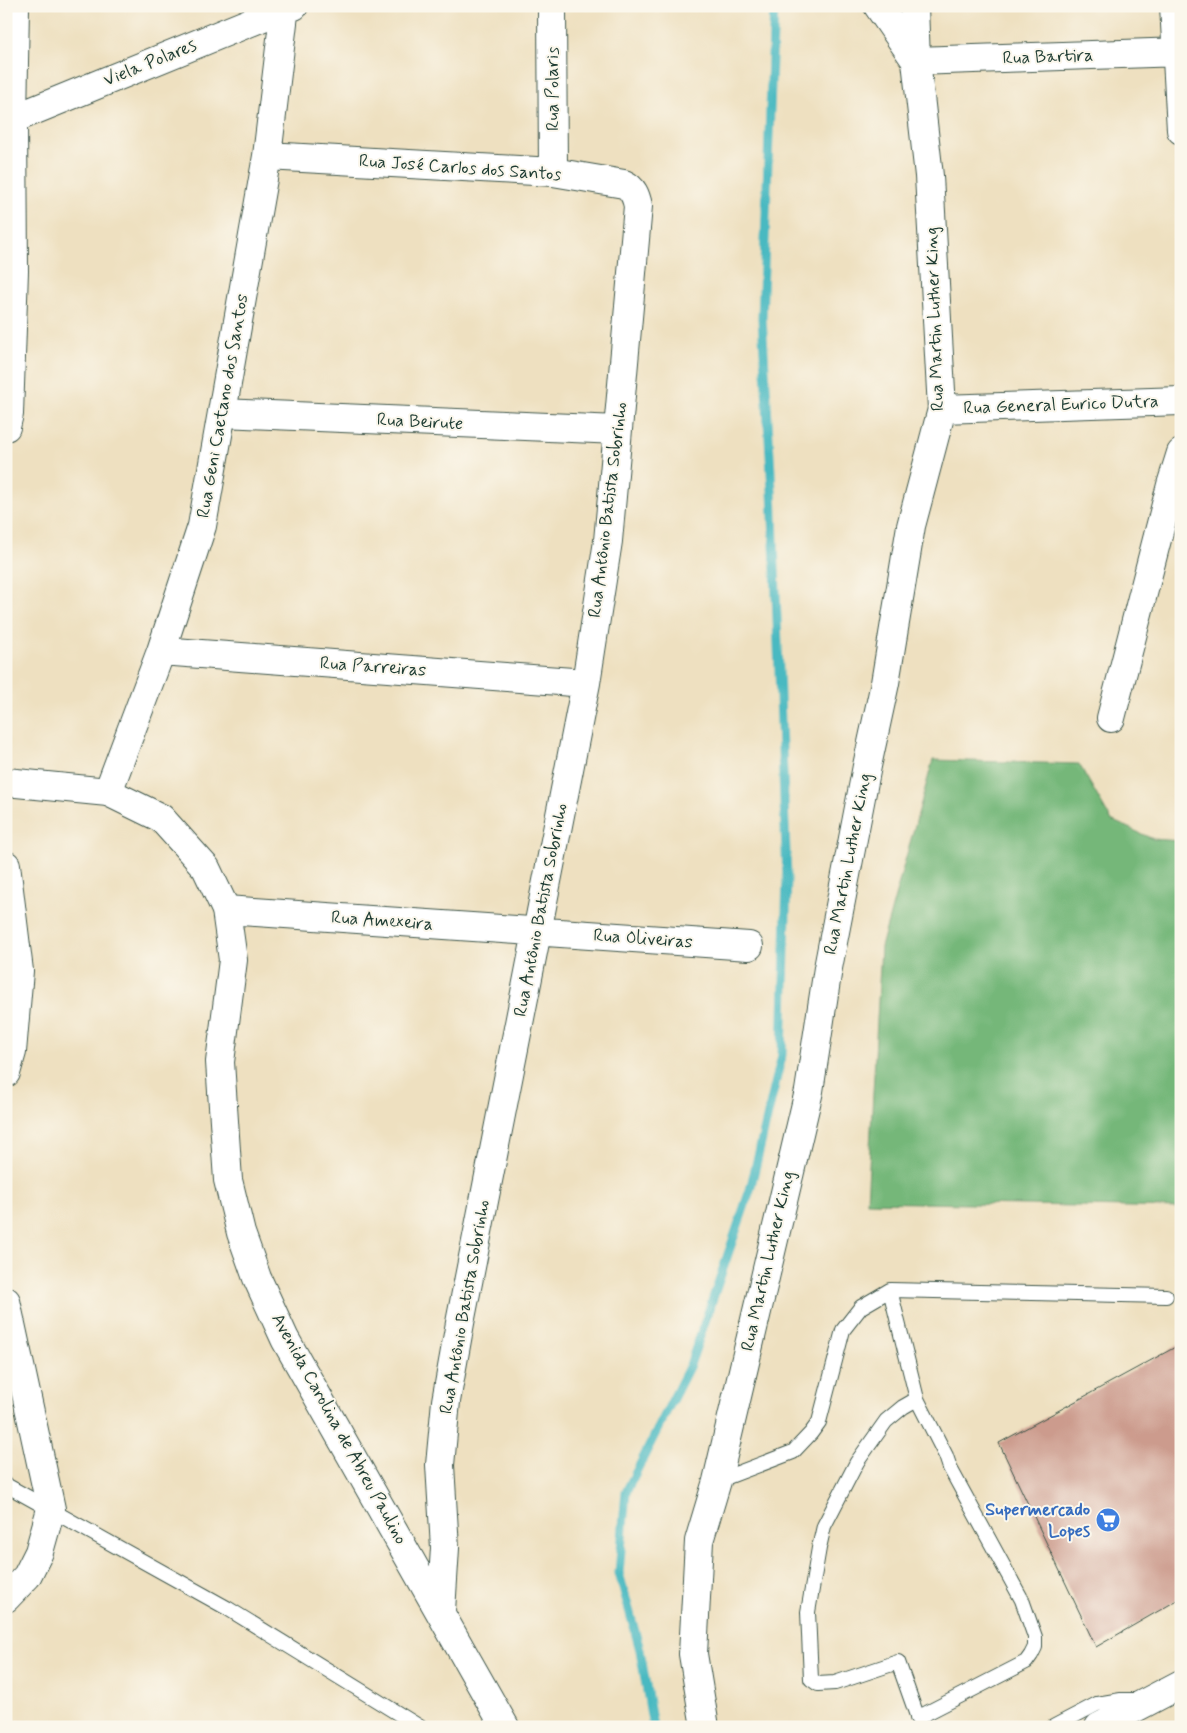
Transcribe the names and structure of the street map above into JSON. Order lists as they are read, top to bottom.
{
  "streets": {
    "street": [
      "Rua Bartira",
      "Viela Polares",
      "Rua Polaris",
      "Rua José Carlos dos Santos",
      "Rua Martin Luther King",
      "Rua General Eurico Dutra",
      "Rua Geni Caetano dos Santos",
      "Rua Beirute",
      "Rua Antônio Batista Sobrinho",
      "Rua Parreiras",
      "Rua Amexeira",
      "Rua Oliveiras",
      "Avenida Carolina de Abreu Paulino"
    ]
  },
  "crossings": [
    ["Rua Bartira", "Rua Martin Luther King"],
    ["Viela Polares", "Rua Geni Caetano dos Santos"],
    ["Rua Polaris", "Rua José Carlos dos Santos"],
    ["Rua José Carlos dos Santos", "Rua Geni Caetano dos Santos"],
    ["Rua José Carlos dos Santos", "Rua Antônio Batista Sobrinho"],
    ["Rua Martin Luther King", "Rua General Eurico Dutra"],
    ["Rua Geni Caetano dos Santos", "Rua Beirute"],
    ["Rua Geni Caetano dos Santos", "Rua Parreiras"],
    ["Rua Geni Caetano dos Santos", "Avenida Carolina de Abreu Paulino"],
    ["Rua Beirute", "Rua Antônio Batista Sobrinho"],
    ["Rua Antônio Batista Sobrinho", "Rua Parreiras"],
    ["Rua Antônio Batista Sobrinho", "Rua Amexeira"],
    ["Rua Antônio Batista Sobrinho", "Rua Oliveiras"],
    ["Rua Antônio Batista Sobrinho", "Avenida Carolina de Abreu Paulino"],
    ["Rua Amexeira", "Rua Oliveiras"],
    ["Rua Amexeira", "Avenida Carolina de Abreu Paulino"]
  ],
  "places": {
    "supermarket": ["Supermercado Lopes"]
  }
}
